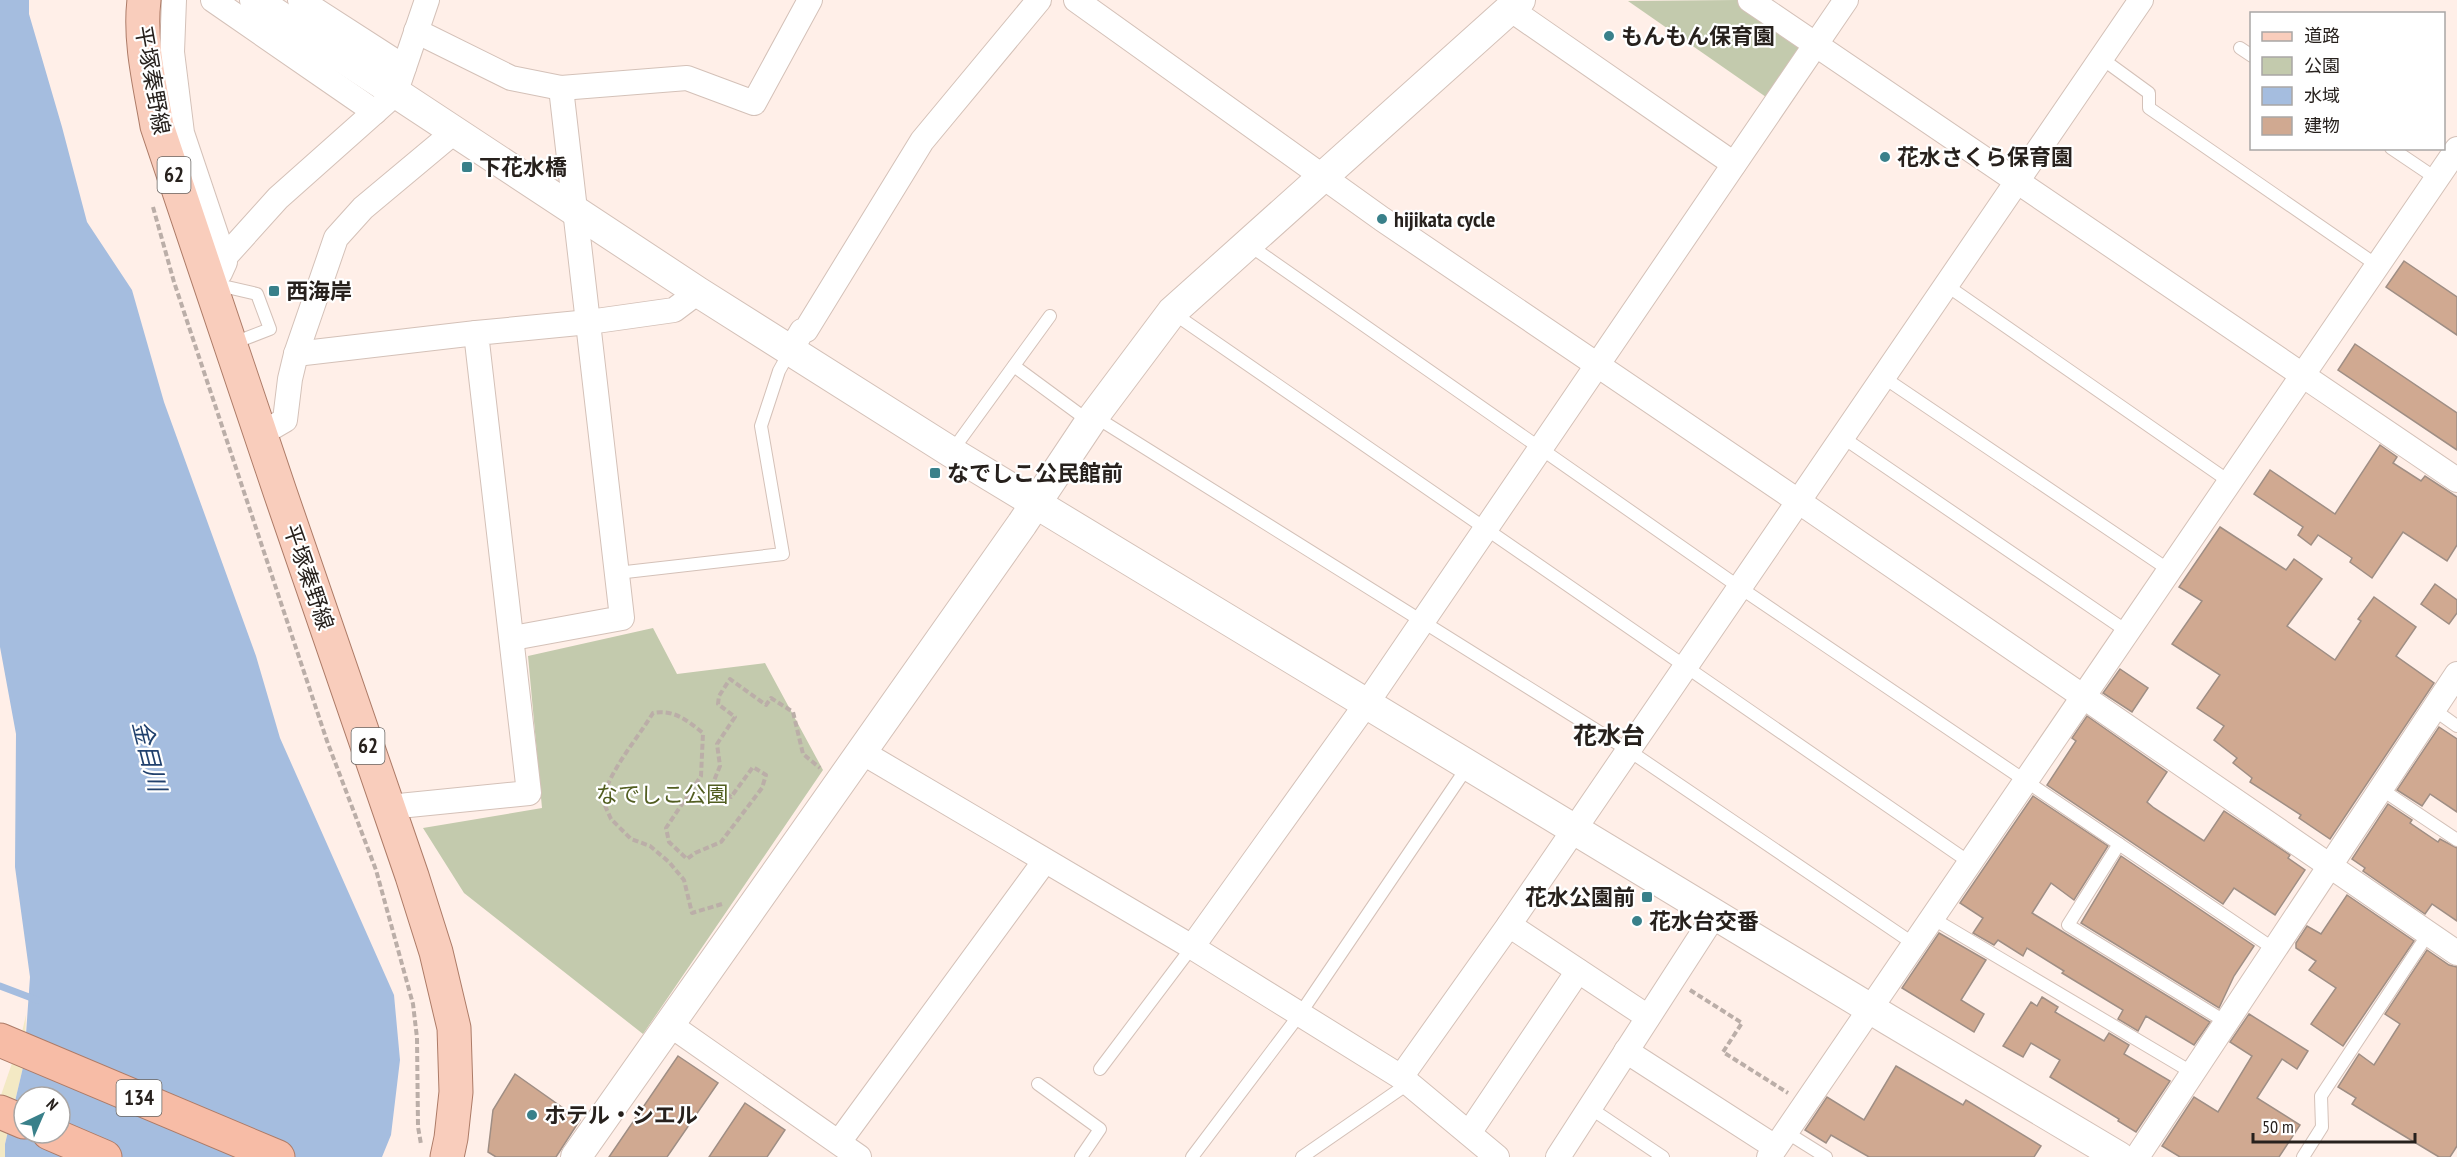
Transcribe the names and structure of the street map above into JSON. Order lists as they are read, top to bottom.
{
  "streets": {
    "highway": ["134"],
    "main road": ["平塚秦野線", "62"]
  },
  "districts": ["花水台"],
  "water": ["金目川"],
  "parks": ["なでしこ公園"],
  "places": {
    "other": [
      "もんもん保育園",
      "花水さくら保育園",
      "hijikata cycle",
      "花水台交番",
      "ホテル・シエル"
    ],
    "transit": [
      "下花水橋",
      "西海岸",
      "なでしこ公民館前",
      "花水公園前"
    ]
  },
  "legend": [
    "道路",
    "公園",
    "水域",
    "建物"
  ],
  "scale_bar": "50 m",
  "north": "top right"
}
